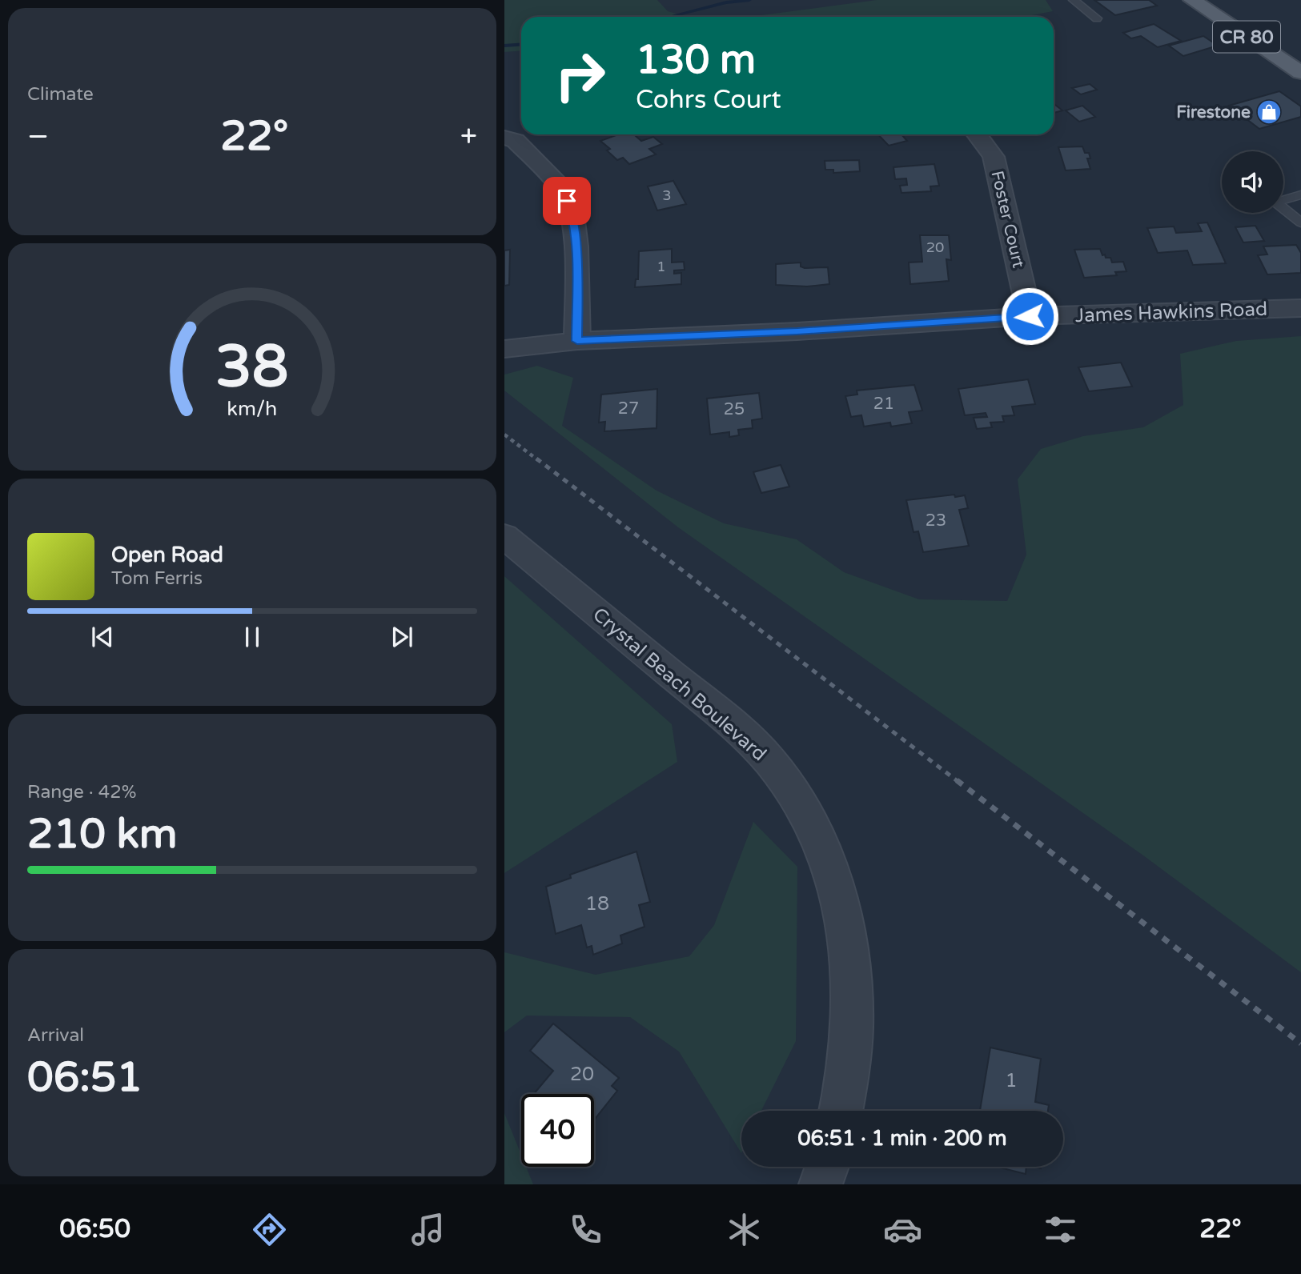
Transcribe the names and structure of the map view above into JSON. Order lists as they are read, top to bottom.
{
  "streets": {
    "main road": ["CR 80"],
    "street": ["Foster Court", "James Hawkins Road", "Crystal Beach Boulevard"]
  },
  "crossings": [
    ["Foster Court", "James Hawkins Road"]
  ],
  "places": {
    "shop": ["Firestone"]
  },
  "house_numbers": [
    "3",
    "20",
    "1",
    "21",
    "27",
    "25",
    "23",
    "18",
    "20",
    "1"
  ],
  "page": {
    "tile": [
      "Climate",
      ["Range · 42%", "210 km"],
      ["Arrival", "06:51"]
    ],
    "turn": ["130 m", "Cohrs Court"],
    "heat": ["−", "22°", "+"],
    "song": ["Open Road", "Tom Ferris"],
    "limit": "40",
    "trip": "06:51 · 1 min · 200 m",
    "tabs": ["06:50", "22°"],
    "gauge": ["38", "km/h"]
  }
}
